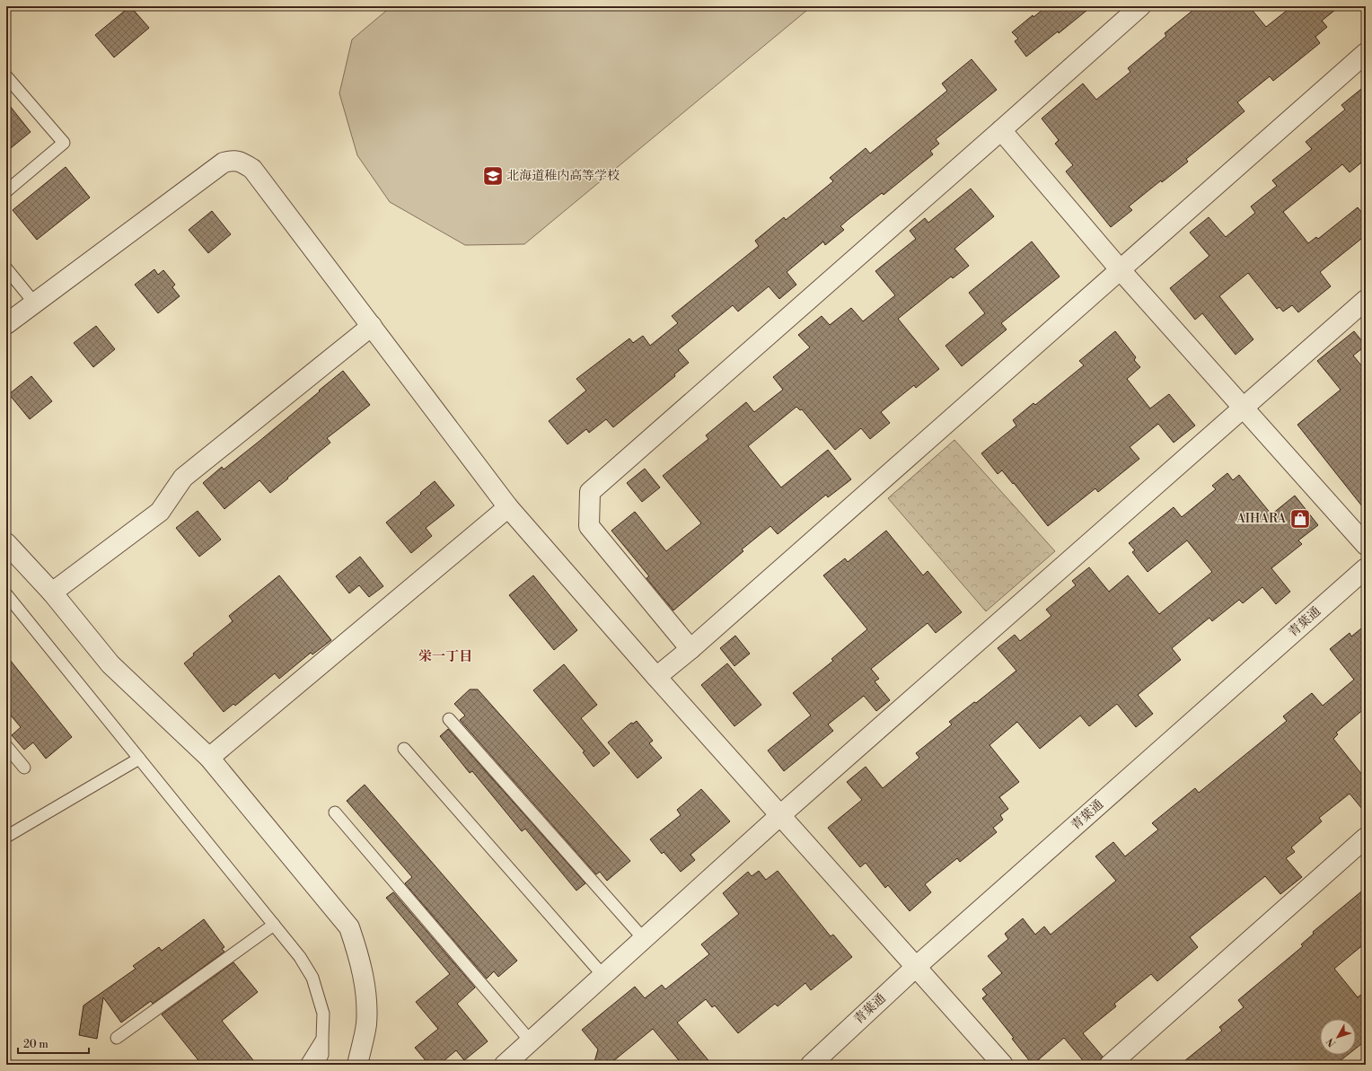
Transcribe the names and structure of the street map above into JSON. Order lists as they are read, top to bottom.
{
  "streets": {
    "street": ["青葉通"]
  },
  "districts": ["栄一丁目"],
  "places": {
    "school or university": ["北海道稚内高等学校"],
    "shop": ["AIHARA"]
  },
  "scale_bar": "20 m",
  "north": "bottom left"
}
